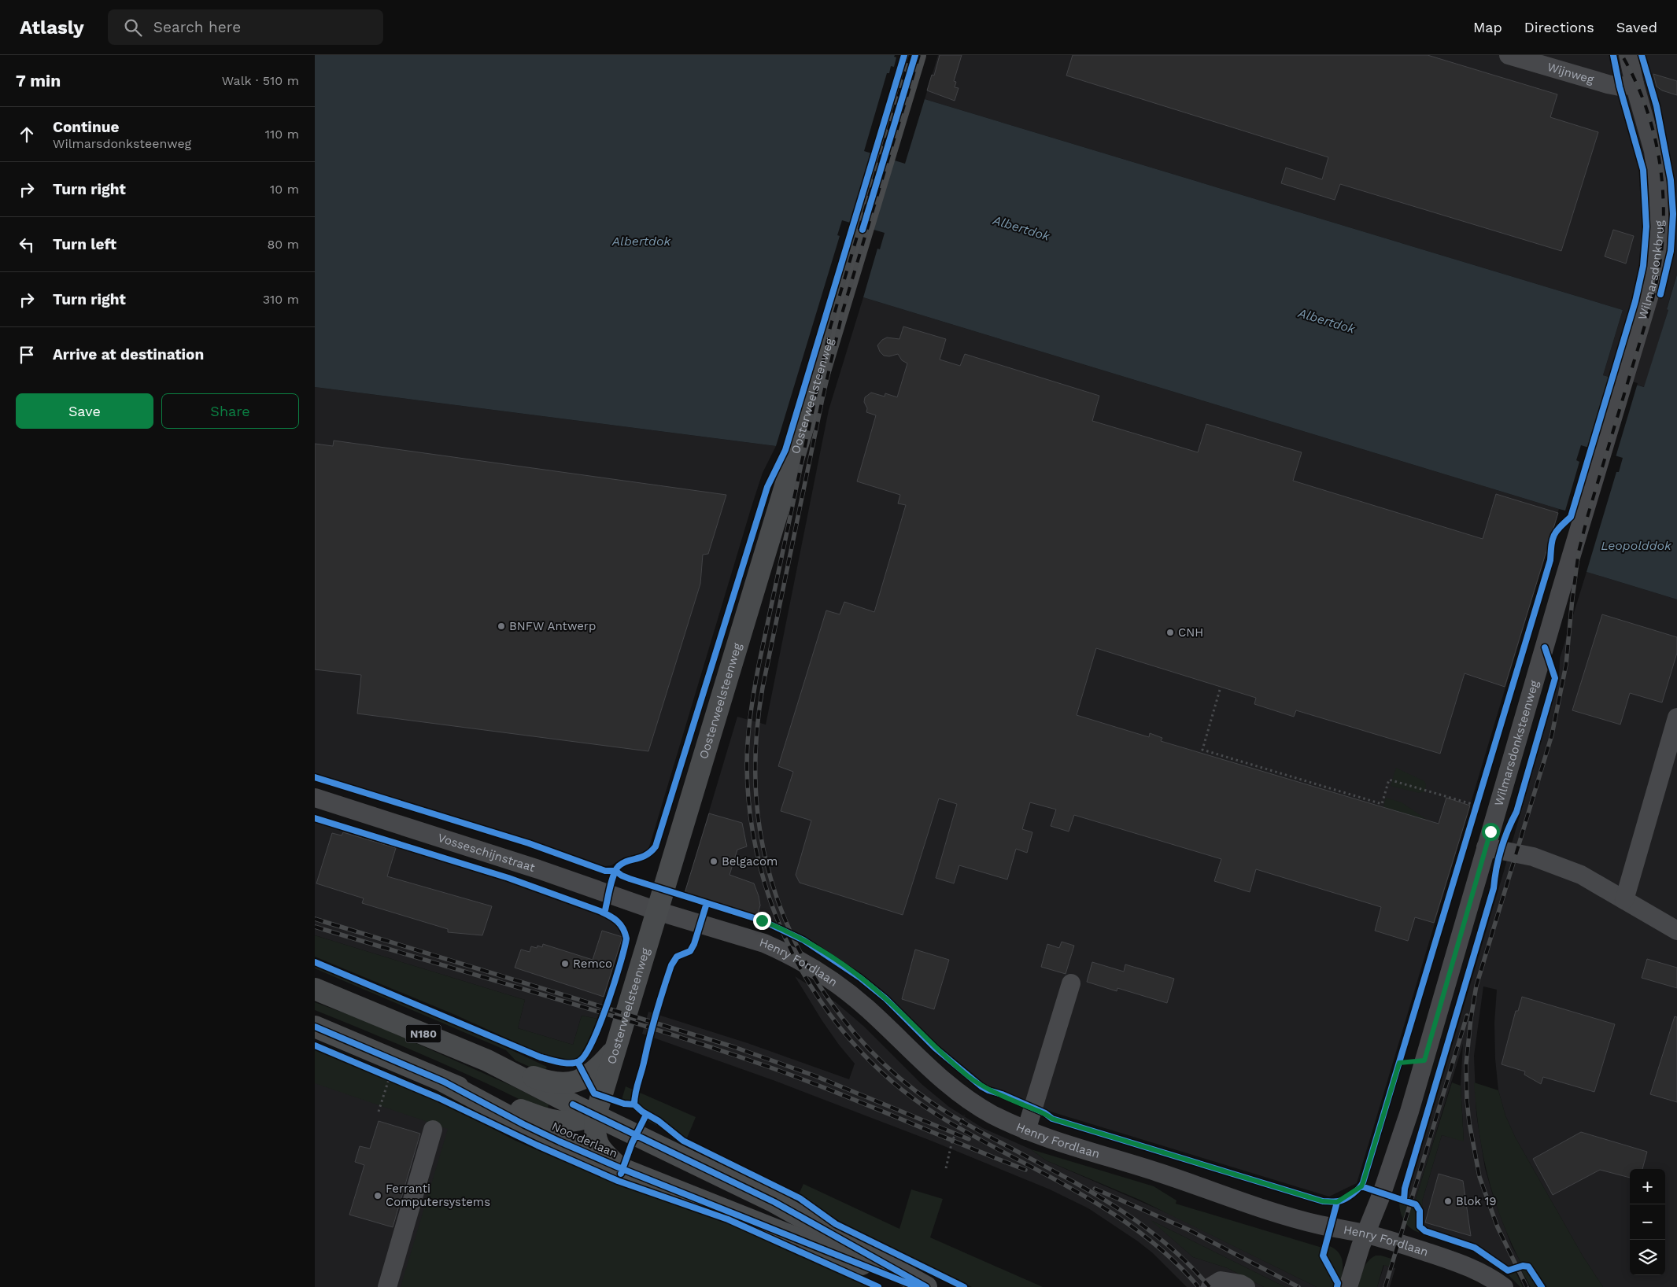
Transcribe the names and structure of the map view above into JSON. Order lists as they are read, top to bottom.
{
  "streets": {
    "main road": ["Oosterweelsteenweg", "N180", "Noorderlaan"],
    "street": [
      "Wijnweg",
      "Wilmarsdonkbrug",
      "Wilmarsdonksteenweg",
      "Vosseschijnstraat",
      "Henry Fordlaan"
    ]
  },
  "crossings": [
    ["Wijnweg", "Wilmarsdonkbrug"],
    ["Wilmarsdonkbrug", "Wilmarsdonksteenweg"],
    ["Oosterweelsteenweg", "Vosseschijnstraat"],
    ["Oosterweelsteenweg", "Henry Fordlaan"],
    ["Oosterweelsteenweg", "N180"],
    ["Oosterweelsteenweg", "Noorderlaan"],
    ["Wilmarsdonksteenweg", "Henry Fordlaan"],
    ["Vosseschijnstraat", "Henry Fordlaan"],
    ["N180", "Noorderlaan"]
  ],
  "water": ["Albertdok", "Leopolddok"],
  "places": [
    "BNFW Antwerp",
    "CNH",
    "Belgacom",
    "Remco",
    "Ferranti Computersystems",
    "Blok 19"
  ],
  "page": {
    "header": "Atlasly",
    "search": "Search here",
    "nav": ["Map", "Directions", "Saved"],
    "heading": ["7 min", "Walk · 510 m"],
    "list": [
      ["Continue", "Wilmarsdonksteenweg", "110 m"],
      ["Turn right", "10 m"],
      ["Turn left", "80 m"],
      ["Turn right", "310 m"],
      "Arrive at destination"
    ],
    "buttons": ["Save", "Share"],
    "map_buttons": ["+", "−"]
  }
}
